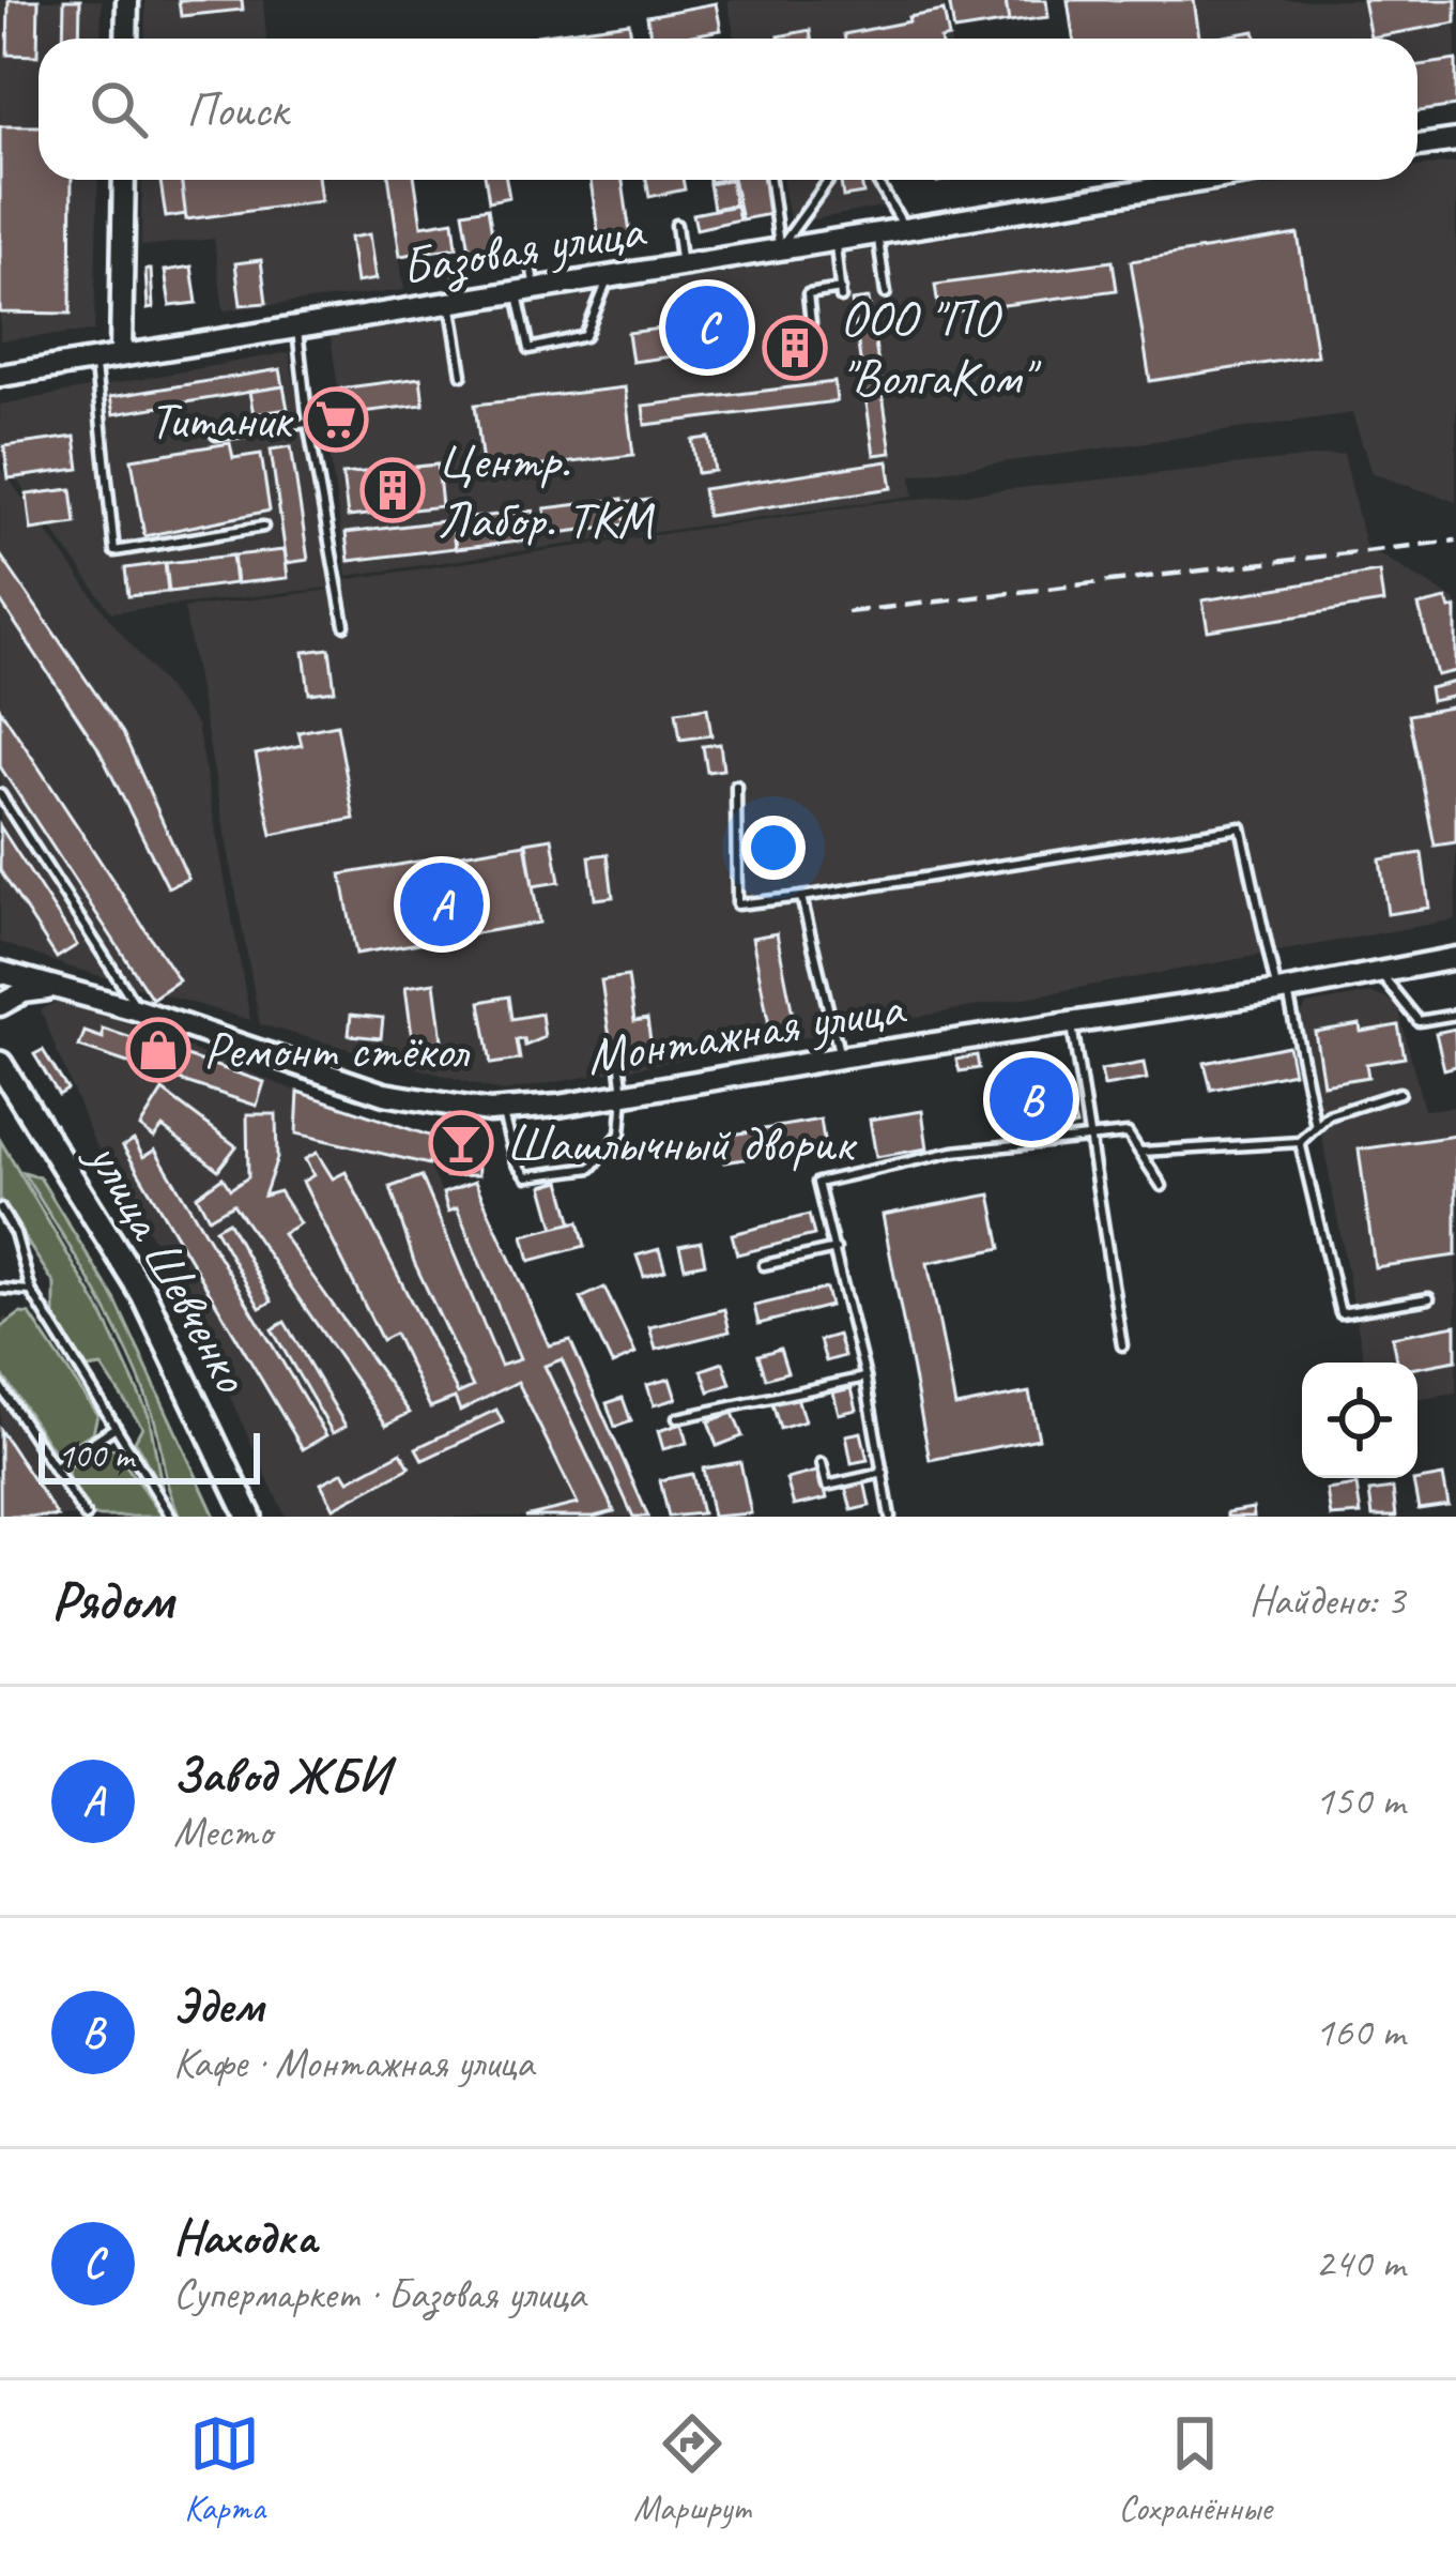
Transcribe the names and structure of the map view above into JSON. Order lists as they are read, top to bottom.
{
  "streets": {
    "main road": ["улица Шевченко"],
    "street": ["Базовая улица", "Монтажная улица"]
  },
  "places": {
    "building": ["ООО \"ПО \"ВолгаКом\"", "Центр. Лабор. ТКМ"],
    "supermarket": ["Титаник"],
    "shop": ["Ремонт стёкол"],
    "bar": ["Шашлычный дворик"]
  },
  "scale_bar": "100 m",
  "page": {
    "search": "Поиск",
    "pins": ["C", "A", "B"],
    "scale": "100 m",
    "heading": ["Рядом", "Найдено: 3"],
    "list": [
      {
        "mark": "A",
        "name": "Завод ЖБИ",
        "note": "Место",
        "value": "150 m"
      },
      {
        "mark": "B",
        "name": "Эдем",
        "note": "Кафе · Монтажная улица",
        "value": "160 m"
      },
      {
        "mark": "C",
        "name": "Находка",
        "note": "Супермаркет · Базовая улица",
        "value": "240 m"
      }
    ],
    "nav": ["Карта", "Маршрут", "Сохранённые"]
  }
}
